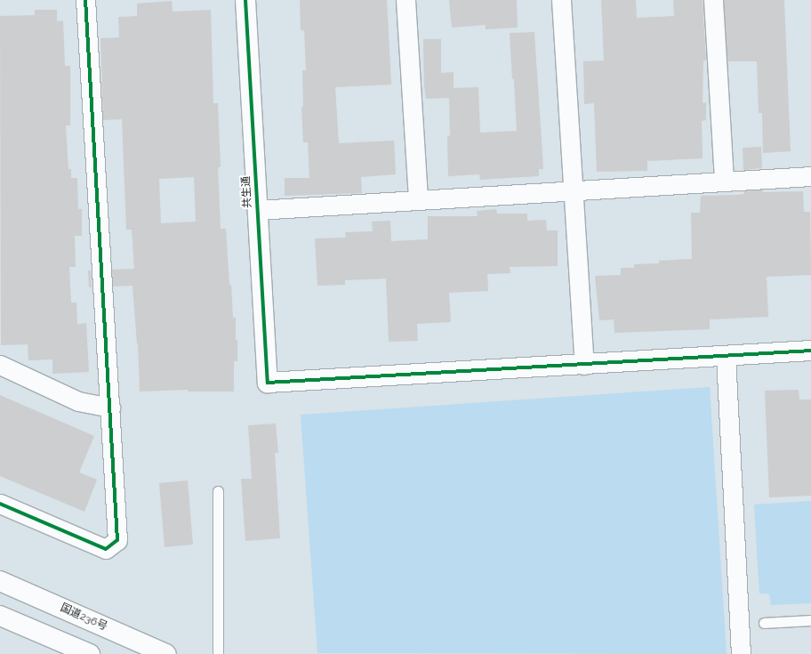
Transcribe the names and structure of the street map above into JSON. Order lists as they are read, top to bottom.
{
  "streets": {
    "main road": ["共生通", "国道236号"]
  }
}
